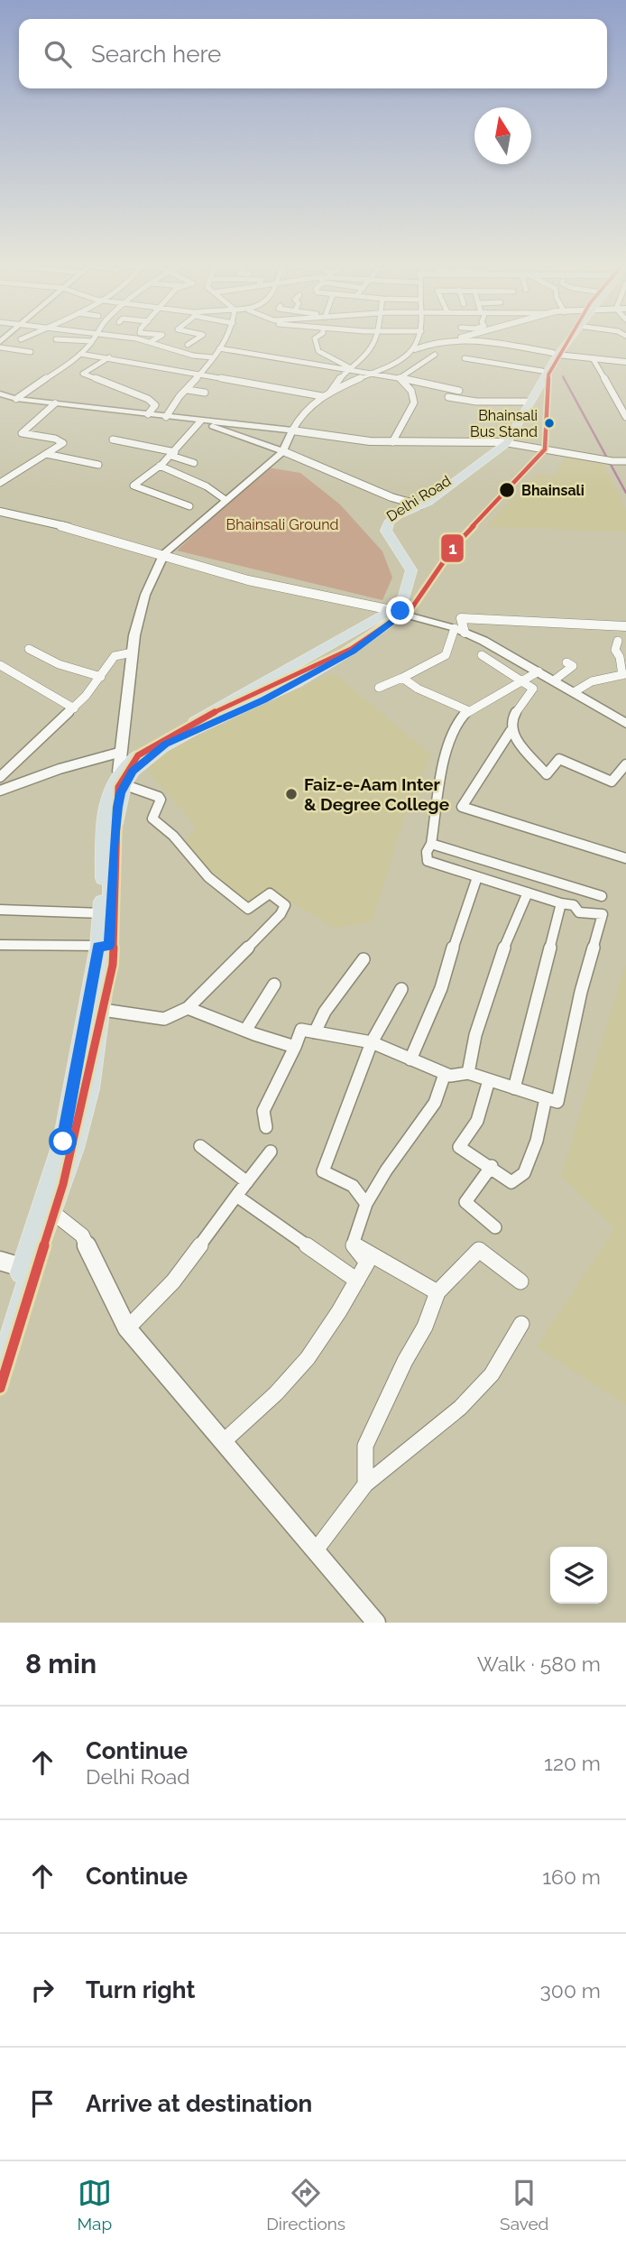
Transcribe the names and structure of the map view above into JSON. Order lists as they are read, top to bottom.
{
  "streets": {
    "main road": ["Delhi Road"]
  },
  "parks": ["Bhainsali Ground"],
  "places": ["Bhainsali Bus Stand", "Bhainsali", "Faiz-e-Aam Inter & Degree College"],
  "lines": ["transit line 1"],
  "north": "top",
  "page": {
    "search": "Search here",
    "heading": ["8 min", "Walk · 580 m"],
    "list": [
      ["Continue", "Delhi Road", "120 m"],
      ["Continue", "160 m"],
      ["Turn right", "300 m"],
      "Arrive at destination"
    ],
    "nav": ["Map", "Directions", "Saved"]
  }
}
